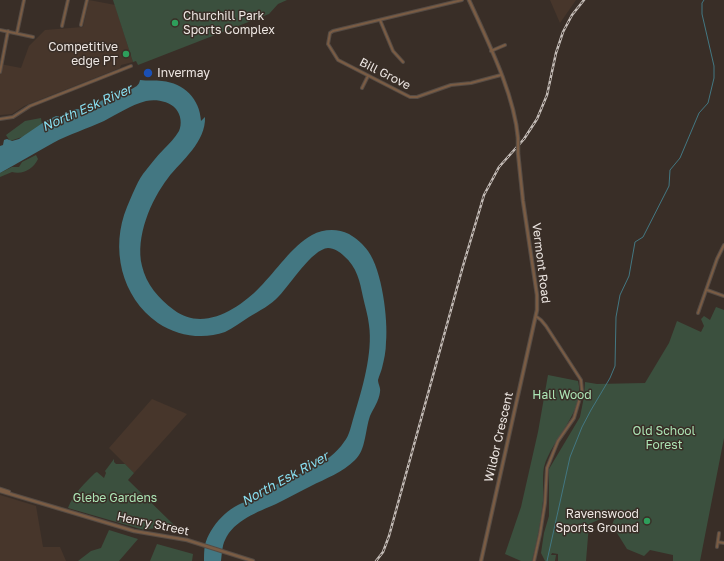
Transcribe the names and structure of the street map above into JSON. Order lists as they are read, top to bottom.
{
  "streets": {
    "street": [
      "Bill Grove",
      "Vermont Road",
      "Wildor Crescent",
      "Henry Street"
    ]
  },
  "crossings": [
    ["Bill Grove", "Vermont Road"],
    ["Vermont Road", "Wildor Crescent"]
  ],
  "water": ["North Esk River"],
  "parks": ["Hall Wood", "Old School Forest", "Glebe Gardens"],
  "places": [
    "Churchill Park Sports Complex",
    "Competitive edge PT",
    "Invermay",
    "Ravenswood Sports Ground"
  ]
}
